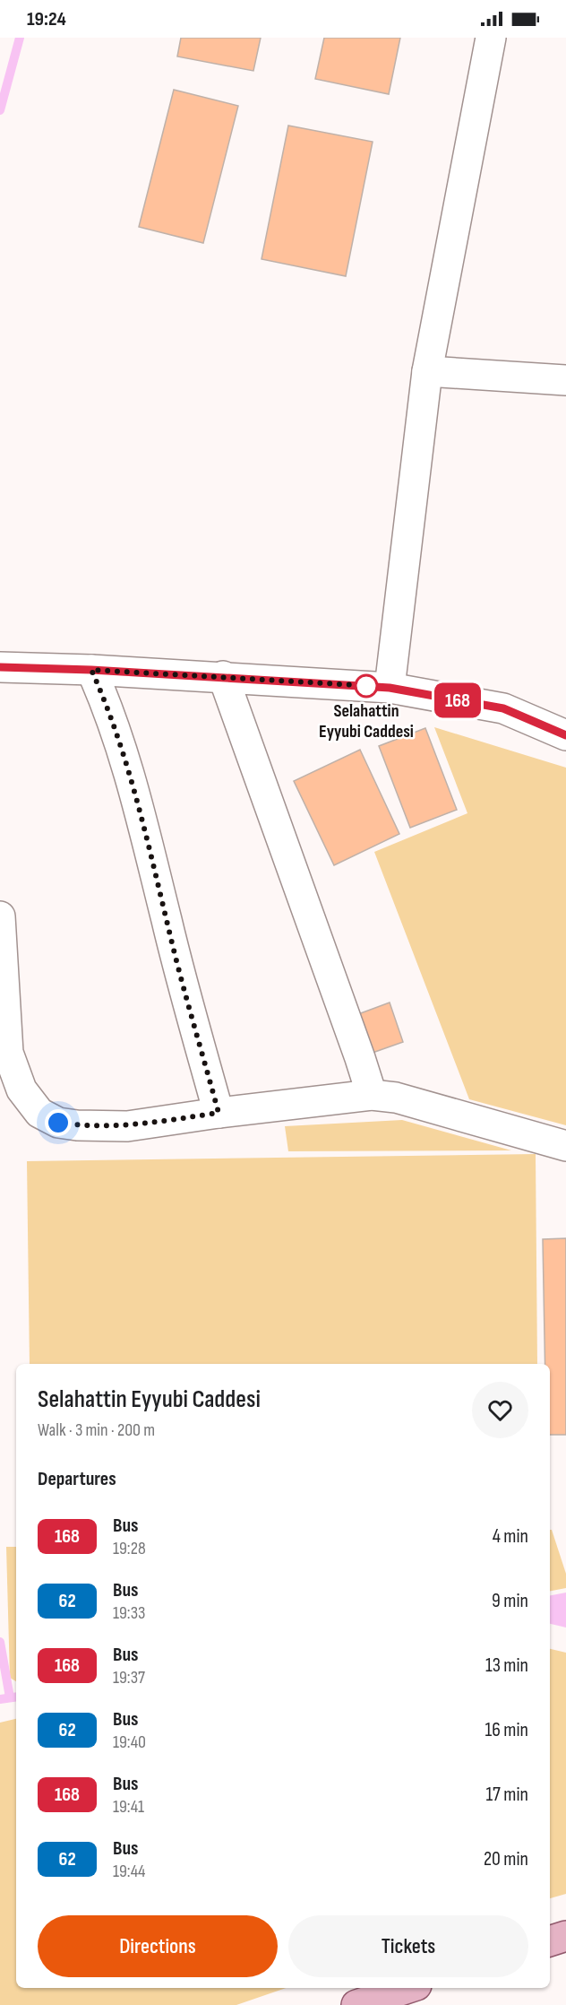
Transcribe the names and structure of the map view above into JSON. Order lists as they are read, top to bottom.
{
  "places": ["Selahattin Eyyubi Caddesi"],
  "lines": ["bus line 168"],
  "page": {
    "status": "19:24",
    "on_map": "168",
    "heading": [
      ["Selahattin Eyyubi Caddesi", "Walk · 3 min · 200 m"],
      "Departures"
    ],
    "list": [
      {
        "mark": "168",
        "name": "Bus",
        "note": "19:28",
        "value": "4 min"
      },
      {
        "mark": "62",
        "name": "Bus",
        "note": "19:33",
        "value": "9 min"
      },
      {
        "mark": "168",
        "name": "Bus",
        "note": "19:37",
        "value": "13 min"
      },
      {
        "mark": "62",
        "name": "Bus",
        "note": "19:40",
        "value": "16 min"
      },
      {
        "mark": "168",
        "name": "Bus",
        "note": "19:41",
        "value": "17 min"
      },
      {
        "mark": "62",
        "name": "Bus",
        "note": "19:44",
        "value": "20 min"
      }
    ],
    "buttons": ["Directions", "Tickets"]
  }
}
